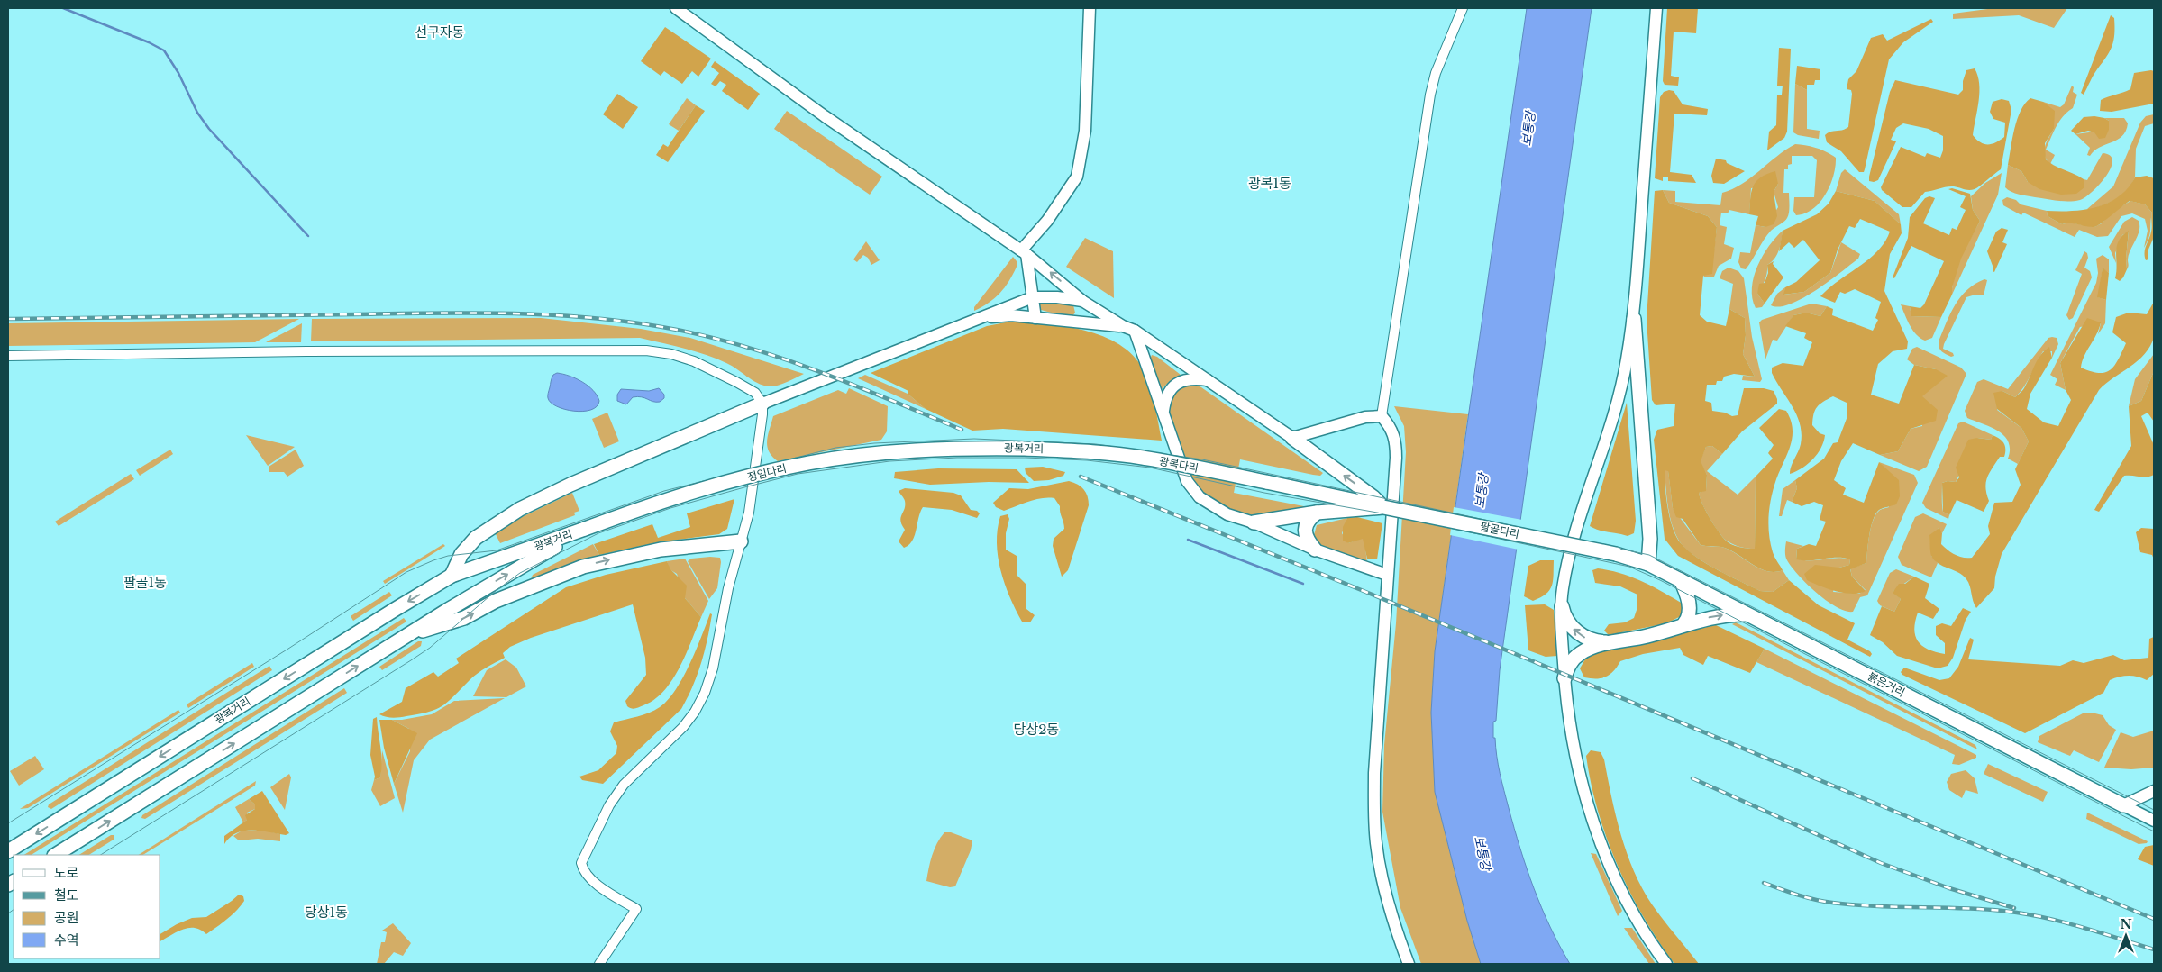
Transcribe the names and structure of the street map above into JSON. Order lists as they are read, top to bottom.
{
  "streets": {
    "highway": [
      "광복거리",
      "광복다리",
      "정임다리",
      "팔골다리",
      "붉은거리"
    ]
  },
  "crossings": [
    ["광복거리", "광복다리"],
    ["광복거리", "정임다리"],
    ["광복다리", "팔골다리"],
    ["팔골다리", "붉은거리"]
  ],
  "districts": [
    "선구자동",
    "광복1동",
    "팔골1동",
    "당상2동",
    "당상1동"
  ],
  "water": ["보통강"],
  "legend": [
    "도로",
    "철도",
    "공원",
    "수역"
  ],
  "north": "top"
}
